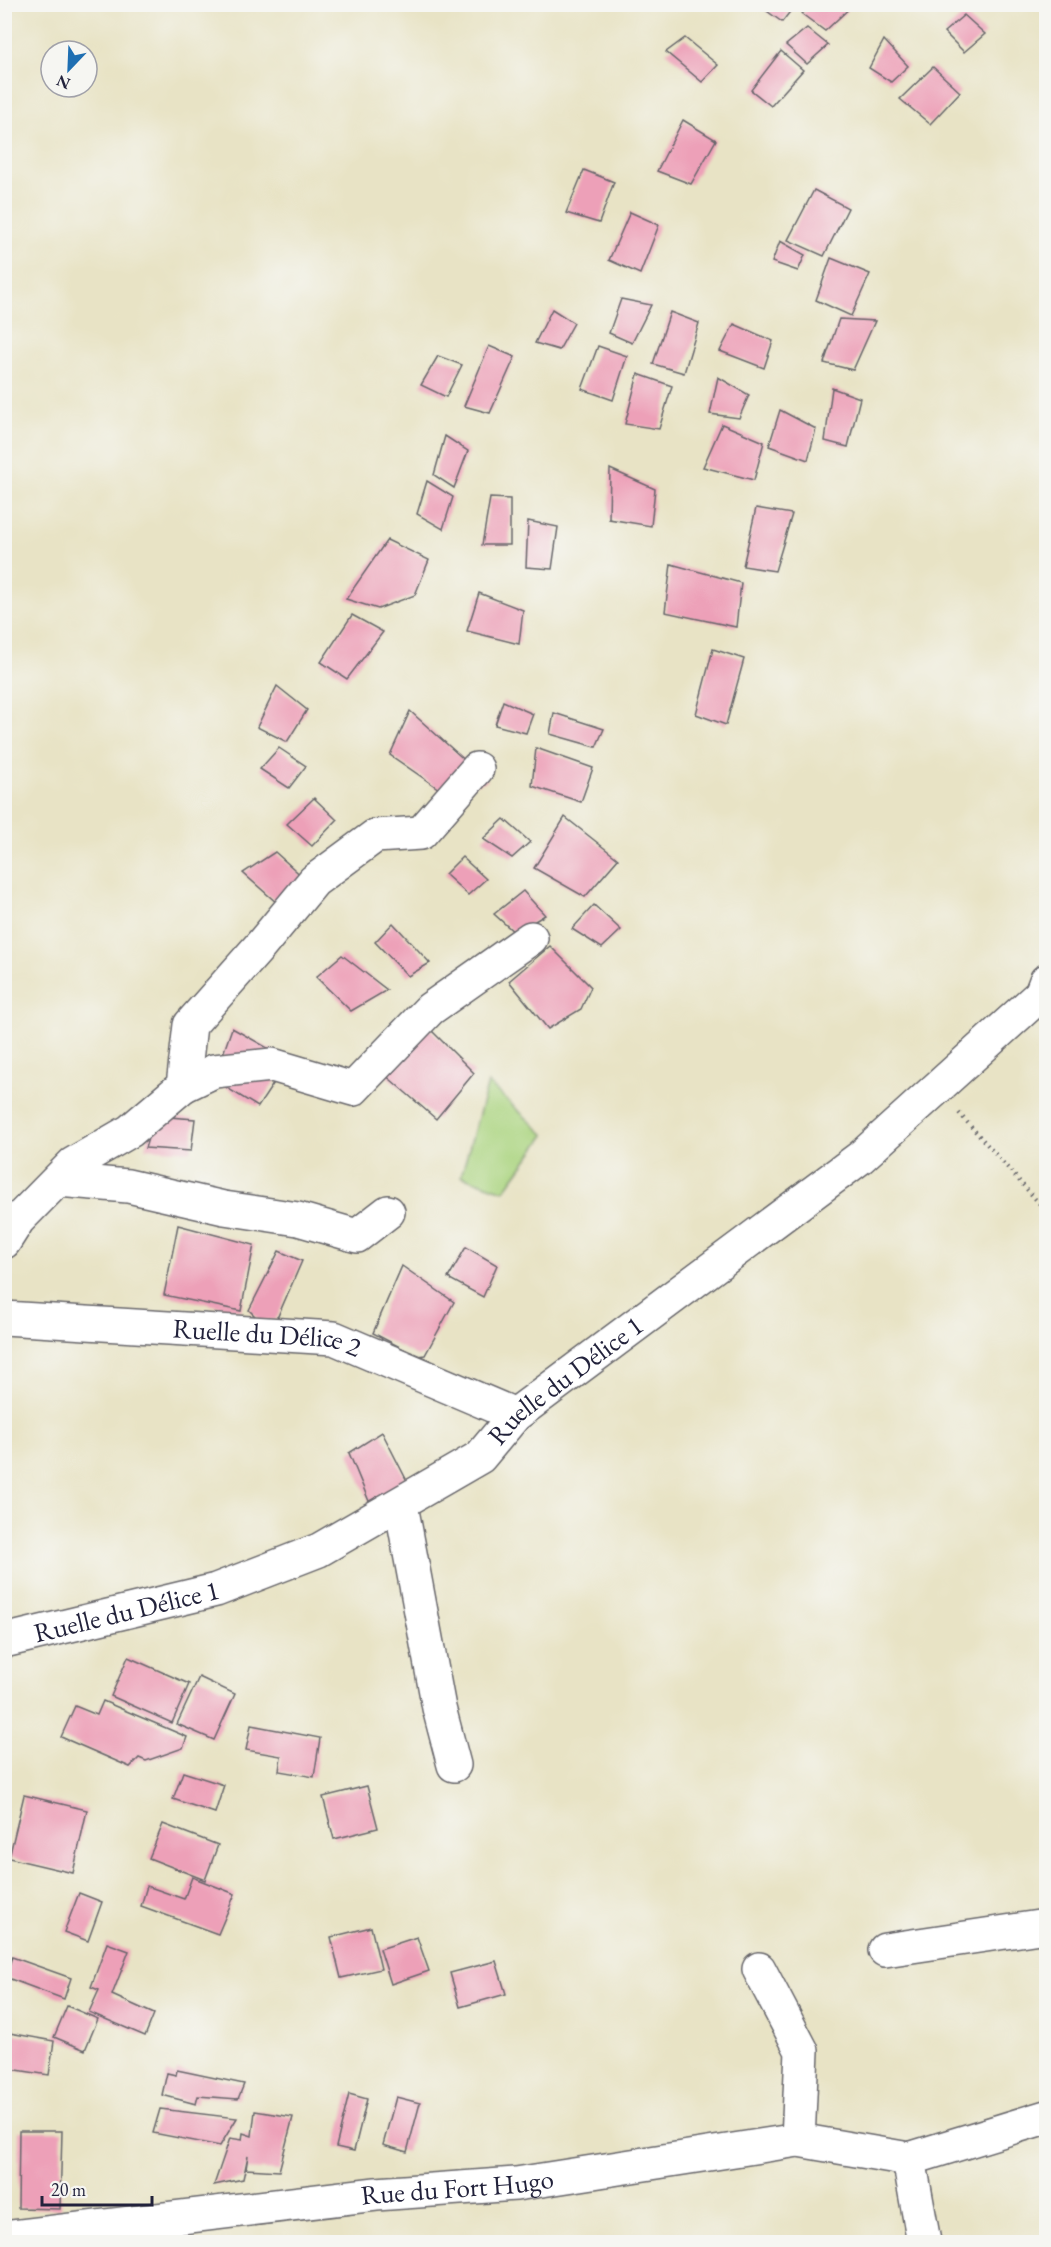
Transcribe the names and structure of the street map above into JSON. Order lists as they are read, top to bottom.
{
  "streets": {
    "street": ["Ruelle du Délice 2", "Ruelle du Délice 1", "Rue du Fort Hugo"]
  },
  "crossings": [
    ["Ruelle du Délice 2", "Ruelle du Délice 1"]
  ],
  "scale_bar": "20 m",
  "north": "bottom left"
}
